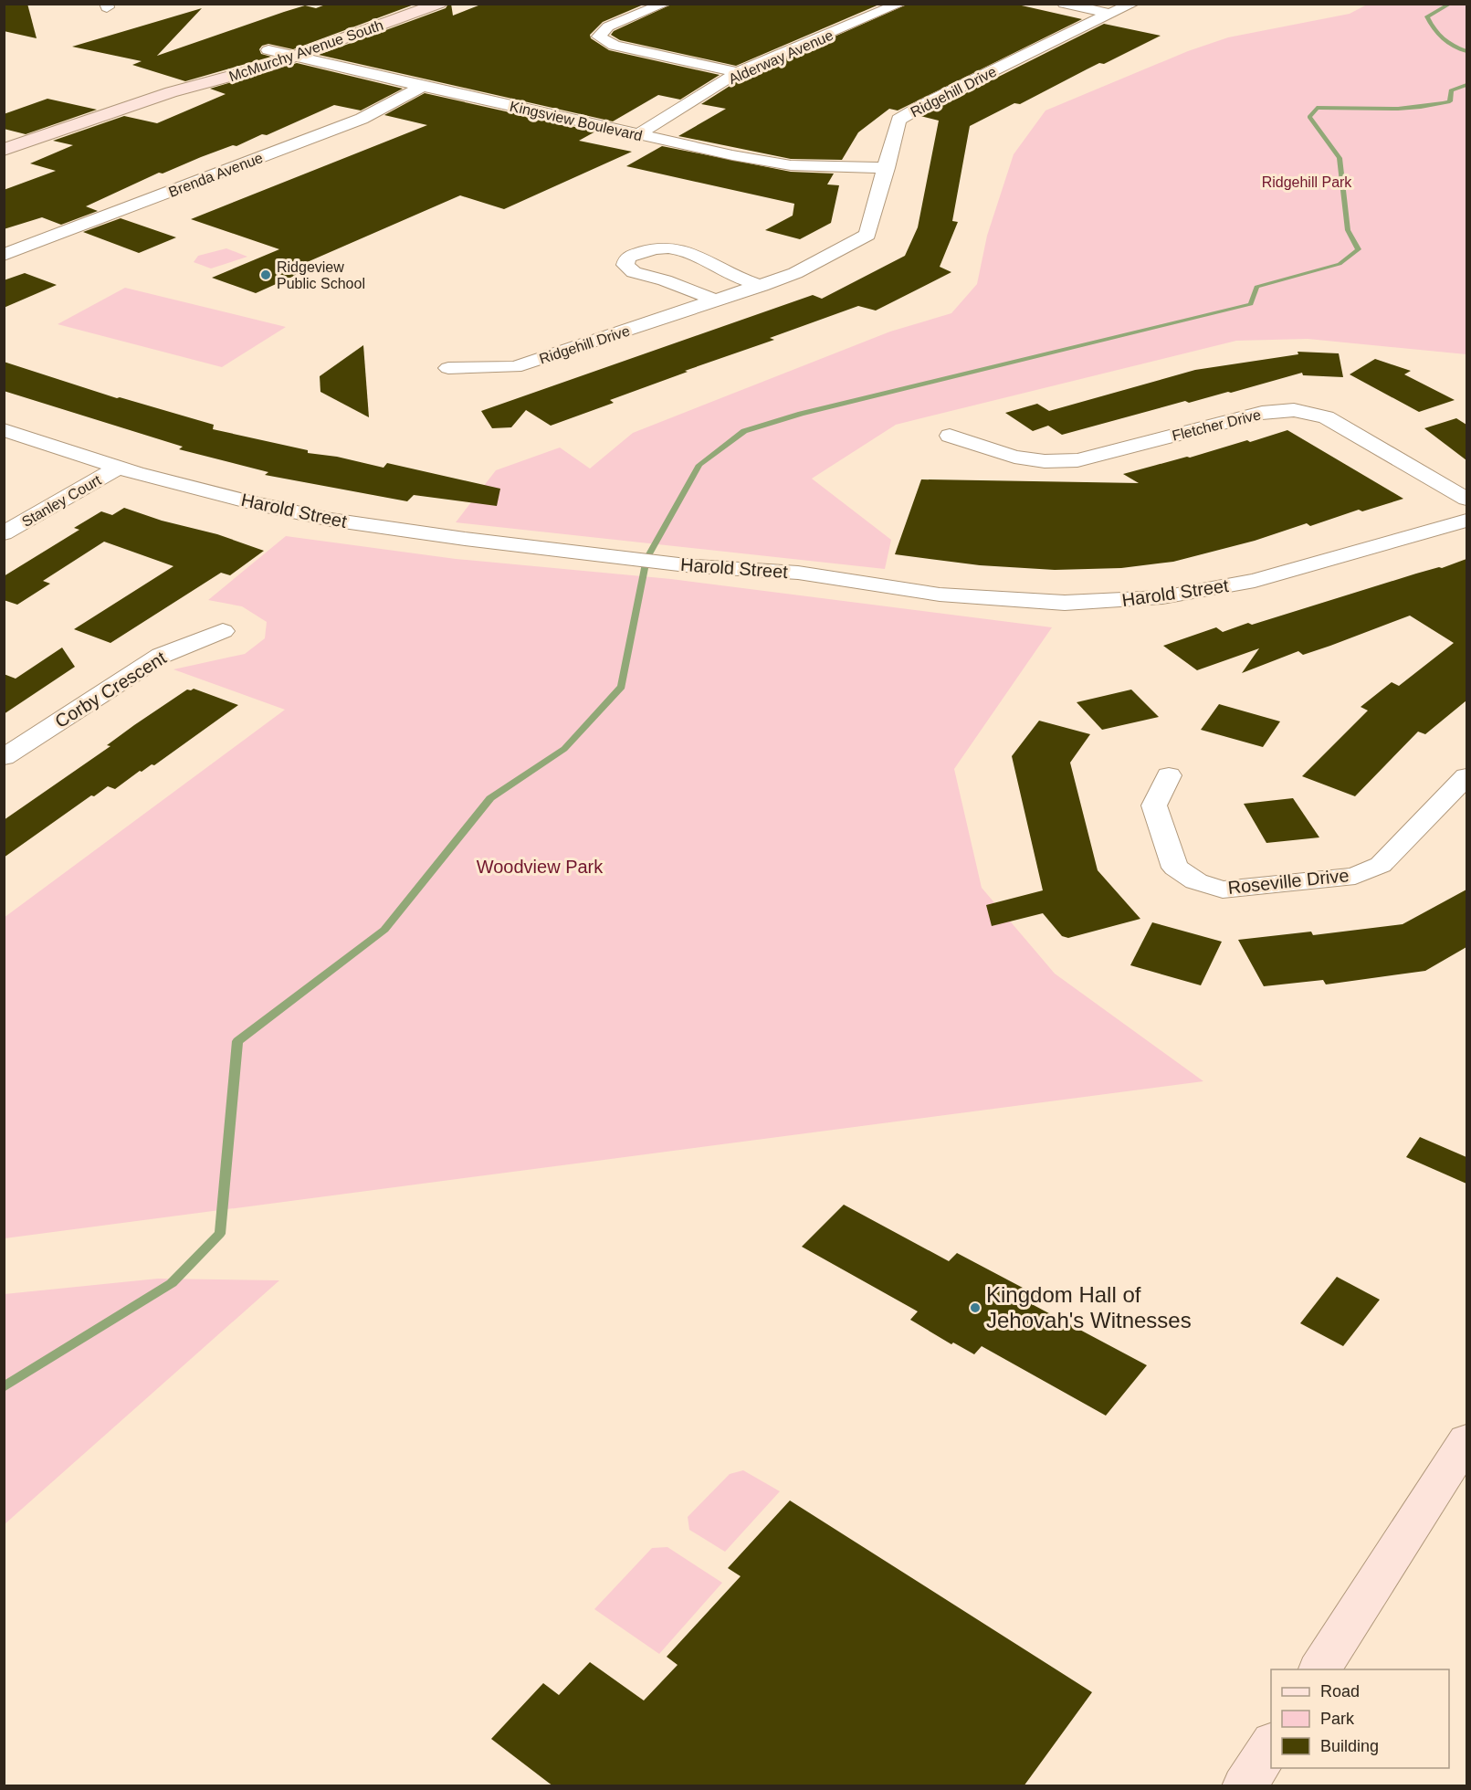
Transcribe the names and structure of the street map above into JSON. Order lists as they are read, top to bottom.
{
  "streets": {
    "street": [
      "McMurchy Avenue South",
      "Alderway Avenue",
      "Ridgehill Drive",
      "Kingsview Boulevard",
      "Brenda Avenue",
      "Fletcher Drive",
      "Stanley Court",
      "Harold Street",
      "Corby Crescent",
      "Roseville Drive"
    ]
  },
  "crossings": [
    ["McMurchy Avenue South", "Kingsview Boulevard"],
    ["Alderway Avenue", "Kingsview Boulevard"],
    ["Ridgehill Drive", "Kingsview Boulevard"],
    ["Kingsview Boulevard", "Brenda Avenue"],
    ["Stanley Court", "Harold Street"]
  ],
  "parks": ["Ridgehill Park", "Woodview Park"],
  "places": ["Ridgeview Public School", "Kingdom Hall of Jehovah's Witnesses"],
  "legend": ["Road", "Park", "Building"]
}
